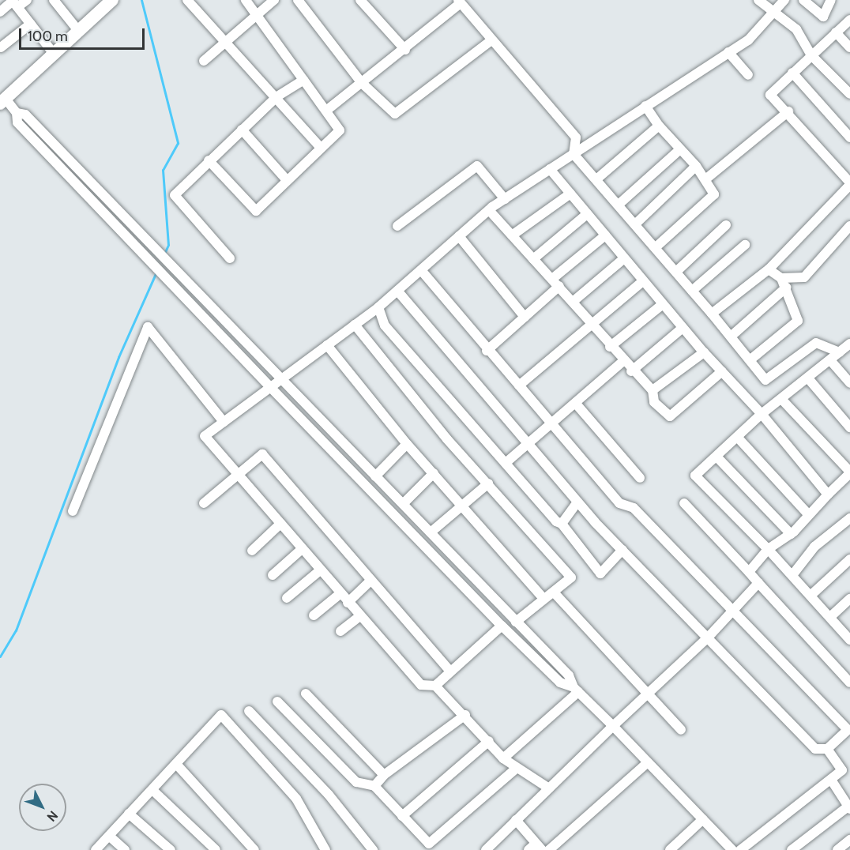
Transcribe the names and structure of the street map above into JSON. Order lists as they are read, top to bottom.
{
  "scale_bar": "100 m",
  "north": "bottom right"
}
